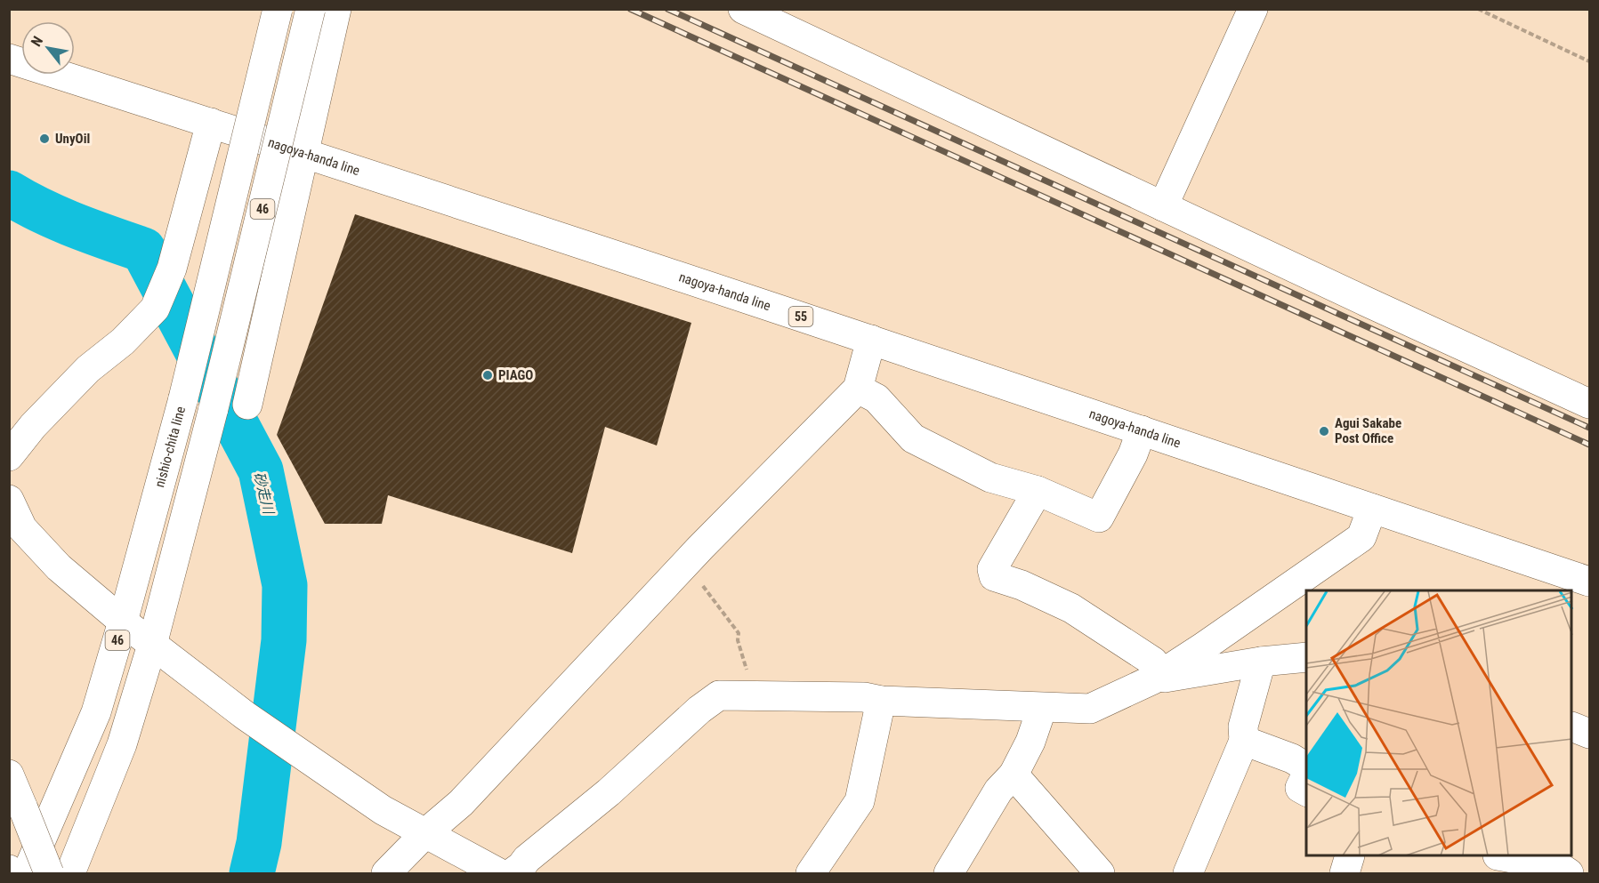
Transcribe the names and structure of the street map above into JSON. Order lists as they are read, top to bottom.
{
  "streets": {
    "main road": [
      "nagoya-handa line",
      "46",
      "55",
      "nishio-chita line"
    ]
  },
  "water": ["砂走川"],
  "places": ["UnyOil", "PIAGO", "Agui Sakabe Post Office"],
  "north": "top left"
}
